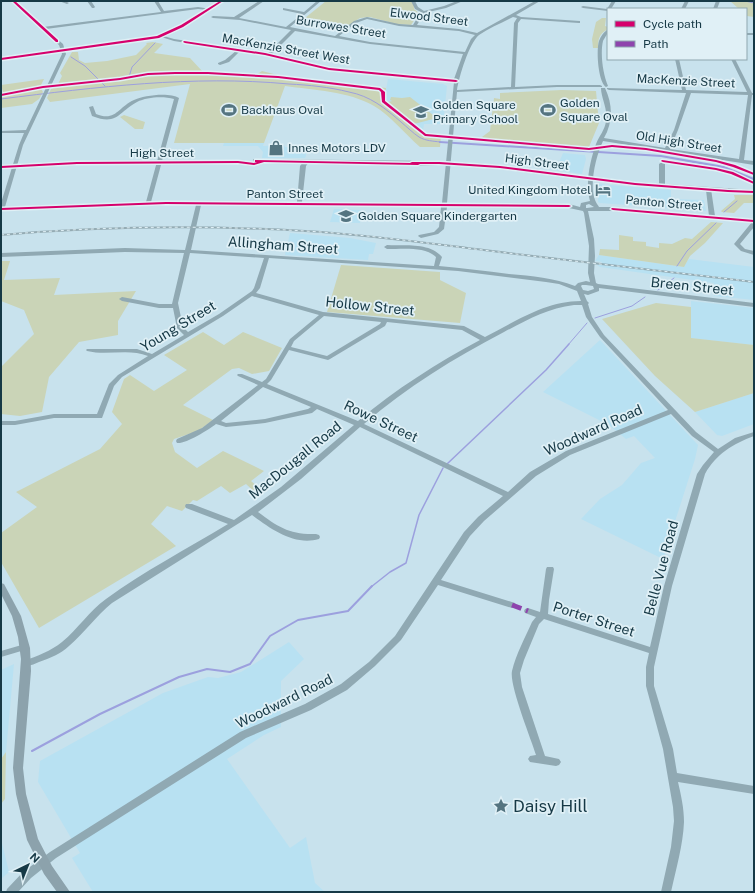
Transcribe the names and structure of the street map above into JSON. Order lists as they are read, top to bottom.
{
  "streets": {
    "highway": ["High Street"],
    "main road": ["MacKenzie Street West"],
    "street": [
      "Elwood Street",
      "Burrowes Street",
      "MacKenzie Street",
      "Old High Street",
      "Panton Street",
      "Allingham Street",
      "Breen Street",
      "Hollow Street",
      "Young Street",
      "Rowe Street",
      "Woodward Road",
      "MacDougall Road",
      "Belle Vue Road",
      "Porter Street"
    ]
  },
  "crossings": [
    ["Elwood Street", "Burrowes Street"],
    ["Allingham Street", "Breen Street"],
    ["Allingham Street", "Young Street"],
    ["Hollow Street", "Young Street"],
    ["Hollow Street", "MacDougall Road"],
    ["Rowe Street", "Woodward Road"],
    ["Rowe Street", "MacDougall Road"],
    ["Belle Vue Road", "Porter Street"]
  ],
  "places": {
    "sports": ["Backhaus Oval", "Golden Square Oval"],
    "school or university": ["Golden Square Primary School", "Golden Square Kindergarten"],
    "shop": ["Innes Motors LDV"],
    "hotel": ["United Kingdom Hotel"],
    "place": ["Daisy Hill"]
  },
  "legend": ["Cycle path", "Path"],
  "north": "top right"
}
